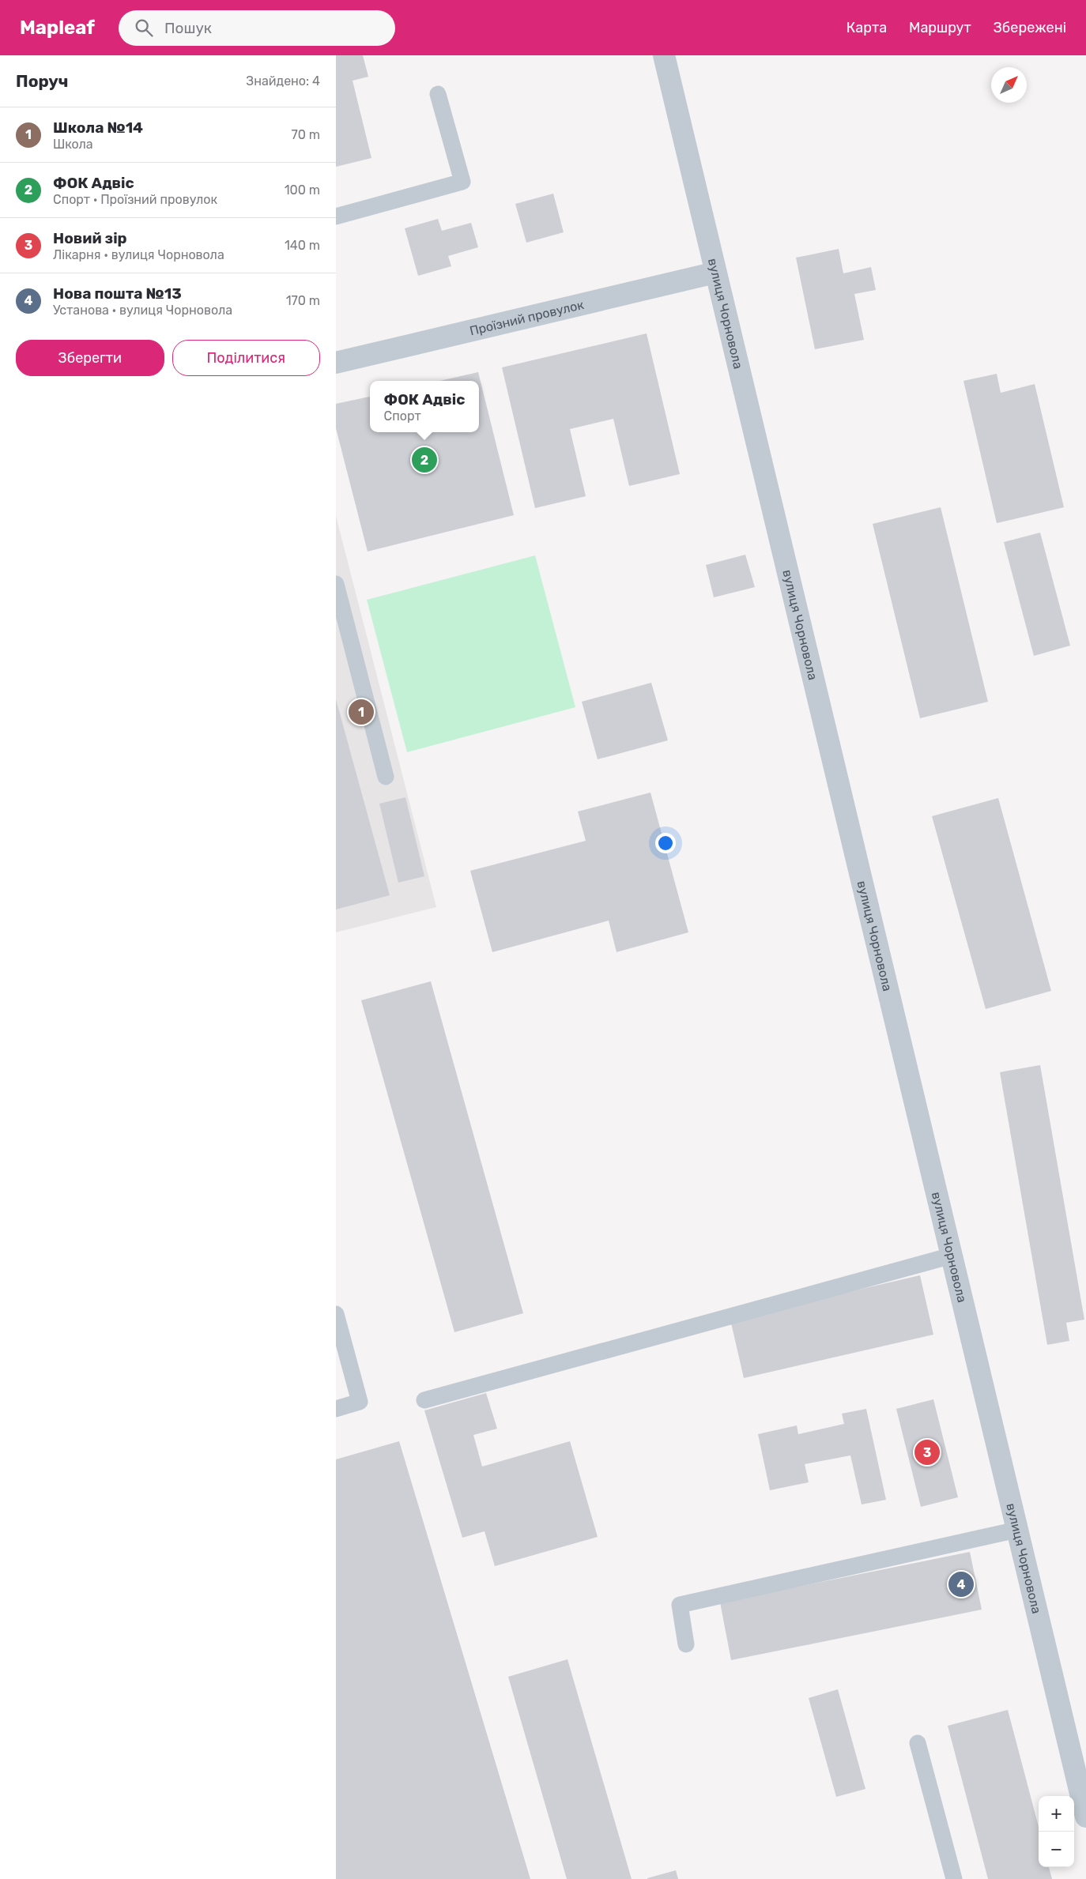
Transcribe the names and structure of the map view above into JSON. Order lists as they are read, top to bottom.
{
  "streets": {
    "street": ["вулиця Чорновола", "Проїзний провулок"]
  },
  "crossings": [
    ["вулиця Чорновола", "Проїзний провулок"]
  ],
  "north": "top right",
  "page": {
    "header": "Mapleaf",
    "search": "Пошук",
    "nav": ["Карта", "Маршрут", "Збережені"],
    "heading": ["Поруч", "Знайдено: 4"],
    "list": [
      {
        "mark": "1",
        "name": "Школа №14",
        "note": "Школа",
        "value": "70 m"
      },
      {
        "mark": "2",
        "name": "ФОК Адвіс",
        "note": "Спорт · Проїзний провулок",
        "value": "100 m"
      },
      {
        "mark": "3",
        "name": "Новий зір",
        "note": "Лікарня · вулиця Чорновола",
        "value": "140 m"
      },
      {
        "mark": "4",
        "name": "Нова пошта №13",
        "note": "Установа · вулиця Чорновола",
        "value": "170 m"
      }
    ],
    "buttons": ["Зберегти", "Поділитися"],
    "popup": ["ФОК Адвіс", "Спорт"],
    "pins": [
      "2",
      "1",
      "3",
      "4"
    ],
    "map_buttons": ["+", "−"]
  }
}
